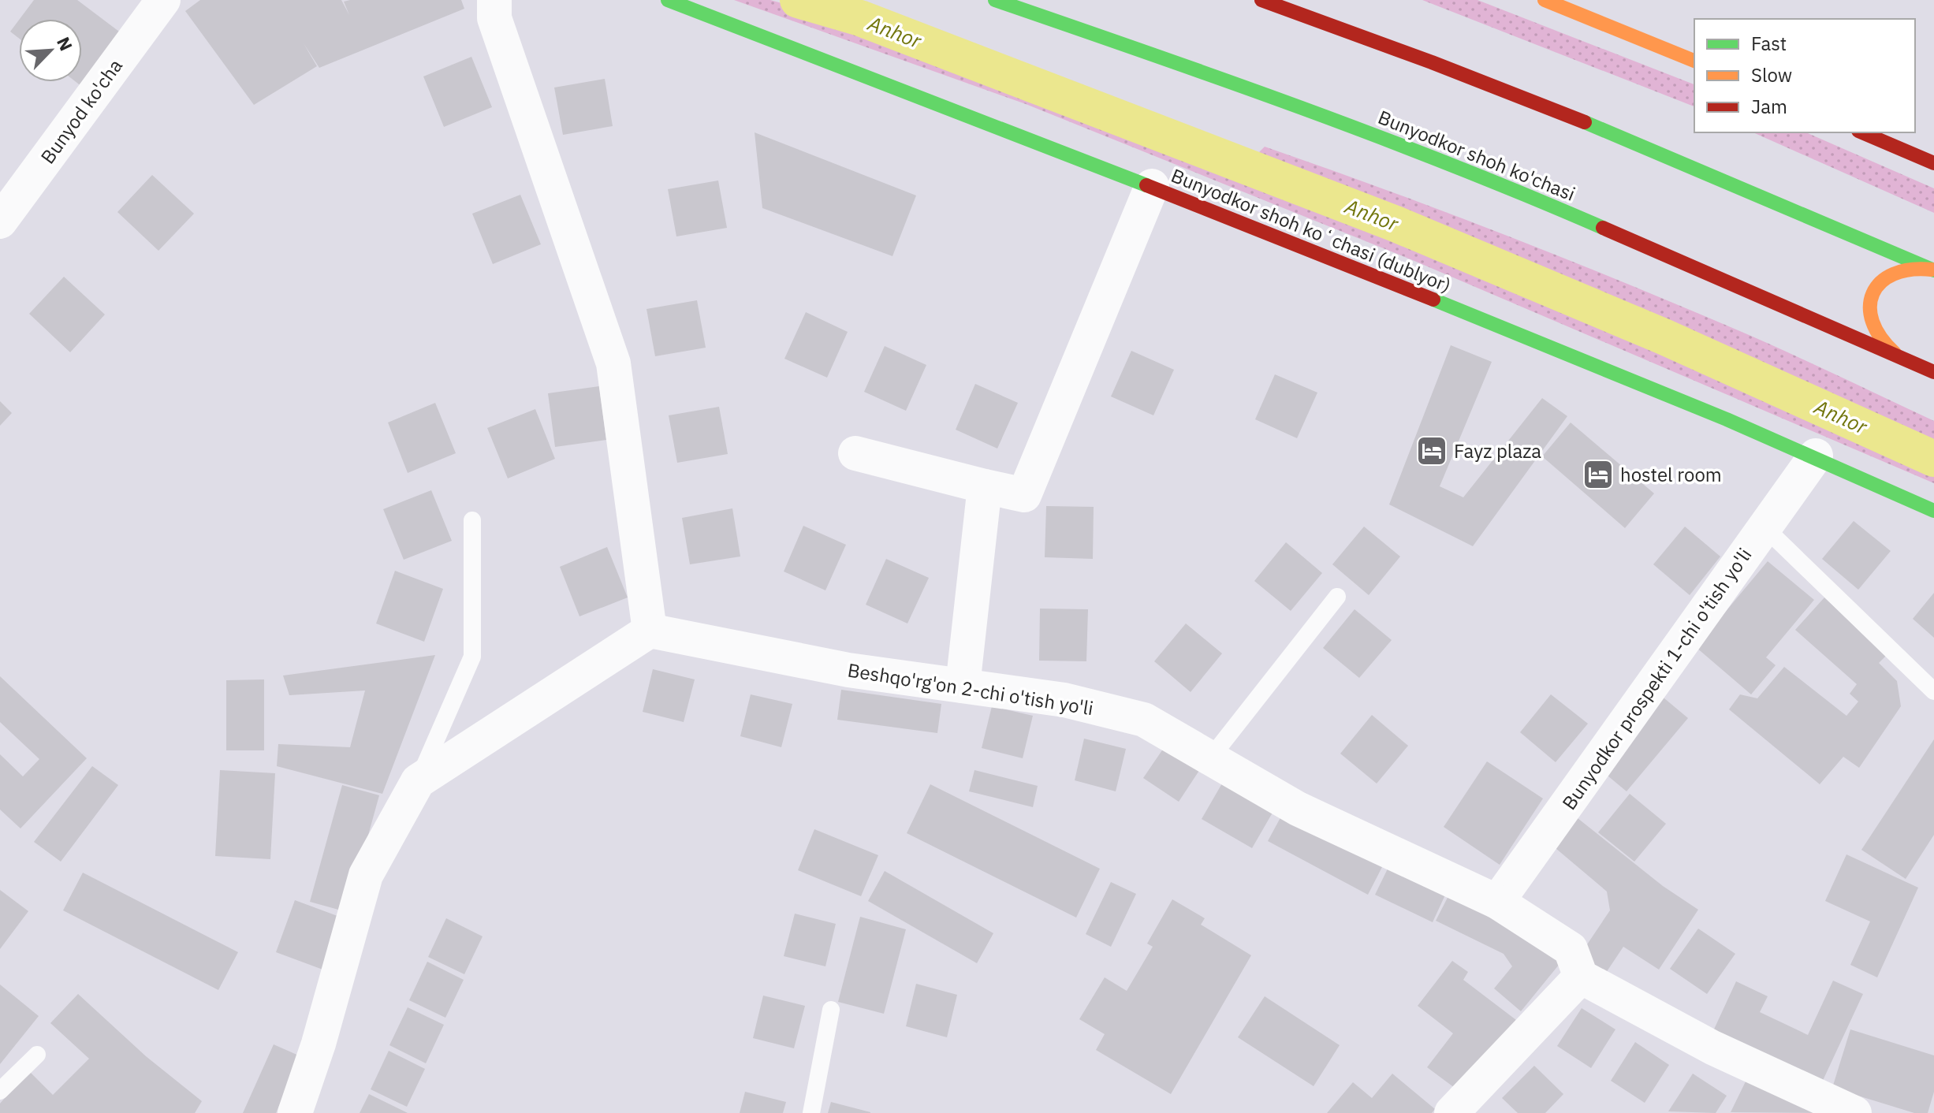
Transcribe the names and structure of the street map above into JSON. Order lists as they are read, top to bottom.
{
  "streets": {
    "main road": ["Bunyodkor shoh ko'chasi", "Bunyodkor shoh koʻchasi (dublyor)"],
    "street": ["Bunyod ko'cha", "Bunyodkor prospekti 1-chi o'tish yo'li", "Beshqo'rg'on 2-chi o'tish yo'li"]
  },
  "crossings": [
    ["Bunyodkor shoh koʻchasi (dublyor)", "Bunyodkor prospekti 1-chi o'tish yo'li"],
    ["Bunyodkor prospekti 1-chi o'tish yo'li", "Beshqo'rg'on 2-chi o'tish yo'li"]
  ],
  "water": ["Anhor"],
  "places": {
    "hotel": ["Fayz plaza", "hostel room"]
  },
  "legend": ["Fast", "Slow", "Jam"],
  "north": "top right"
}
